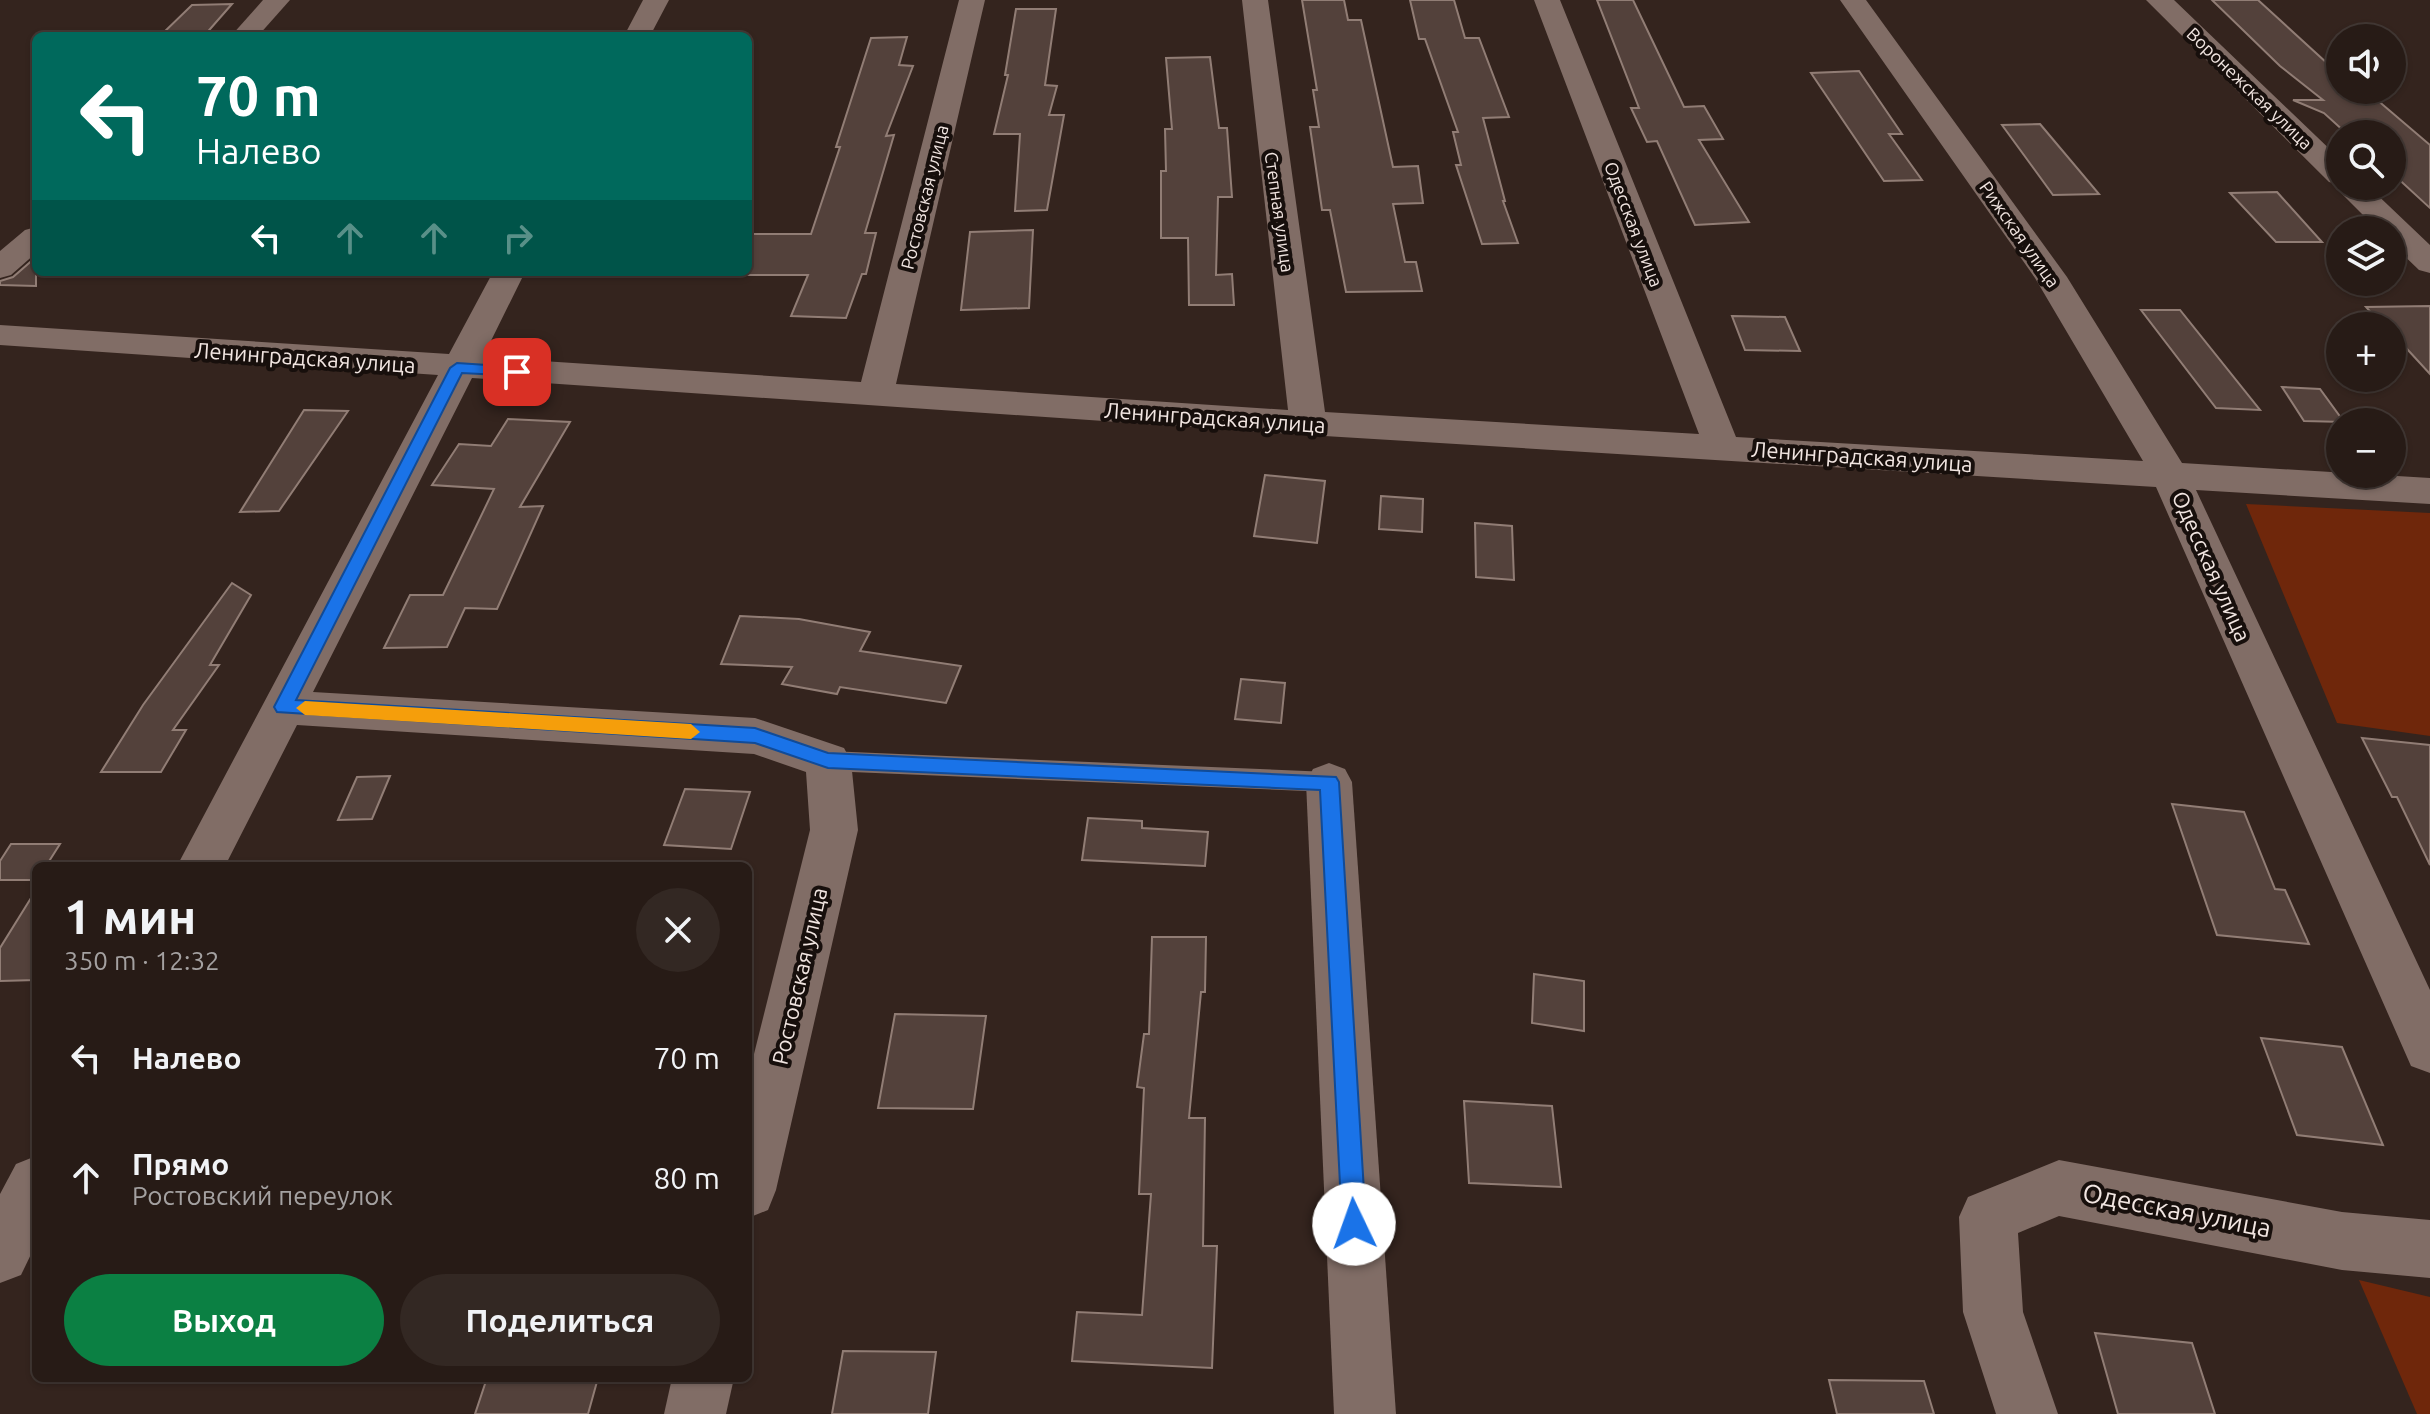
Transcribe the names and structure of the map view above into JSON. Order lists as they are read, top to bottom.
{
  "streets": {
    "street": [
      "Воронежская улица",
      "Ростовская улица",
      "Степная улица",
      "Одесская улица",
      "Рижская улица",
      "Ленинградская улица"
    ]
  },
  "crossings": [
    ["Ростовская улица", "Ленинградская улица"],
    ["Степная улица", "Ленинградская улица"],
    ["Одесская улица", "Рижская улица"],
    ["Одесская улица", "Ленинградская улица"],
    ["Рижская улица", "Ленинградская улица"]
  ],
  "page": {
    "map_buttons": ["+", "−"],
    "turn": ["70 m", "Налево"],
    "heading": ["1 мин", "350 m · 12:32"],
    "list": [
      {
        "name": "Налево",
        "value": "70 m"
      },
      {
        "name": "Прямо",
        "note": "Ростовский переулок",
        "value": "80 m"
      }
    ],
    "buttons": ["Выход", "Поделиться"]
  }
}
